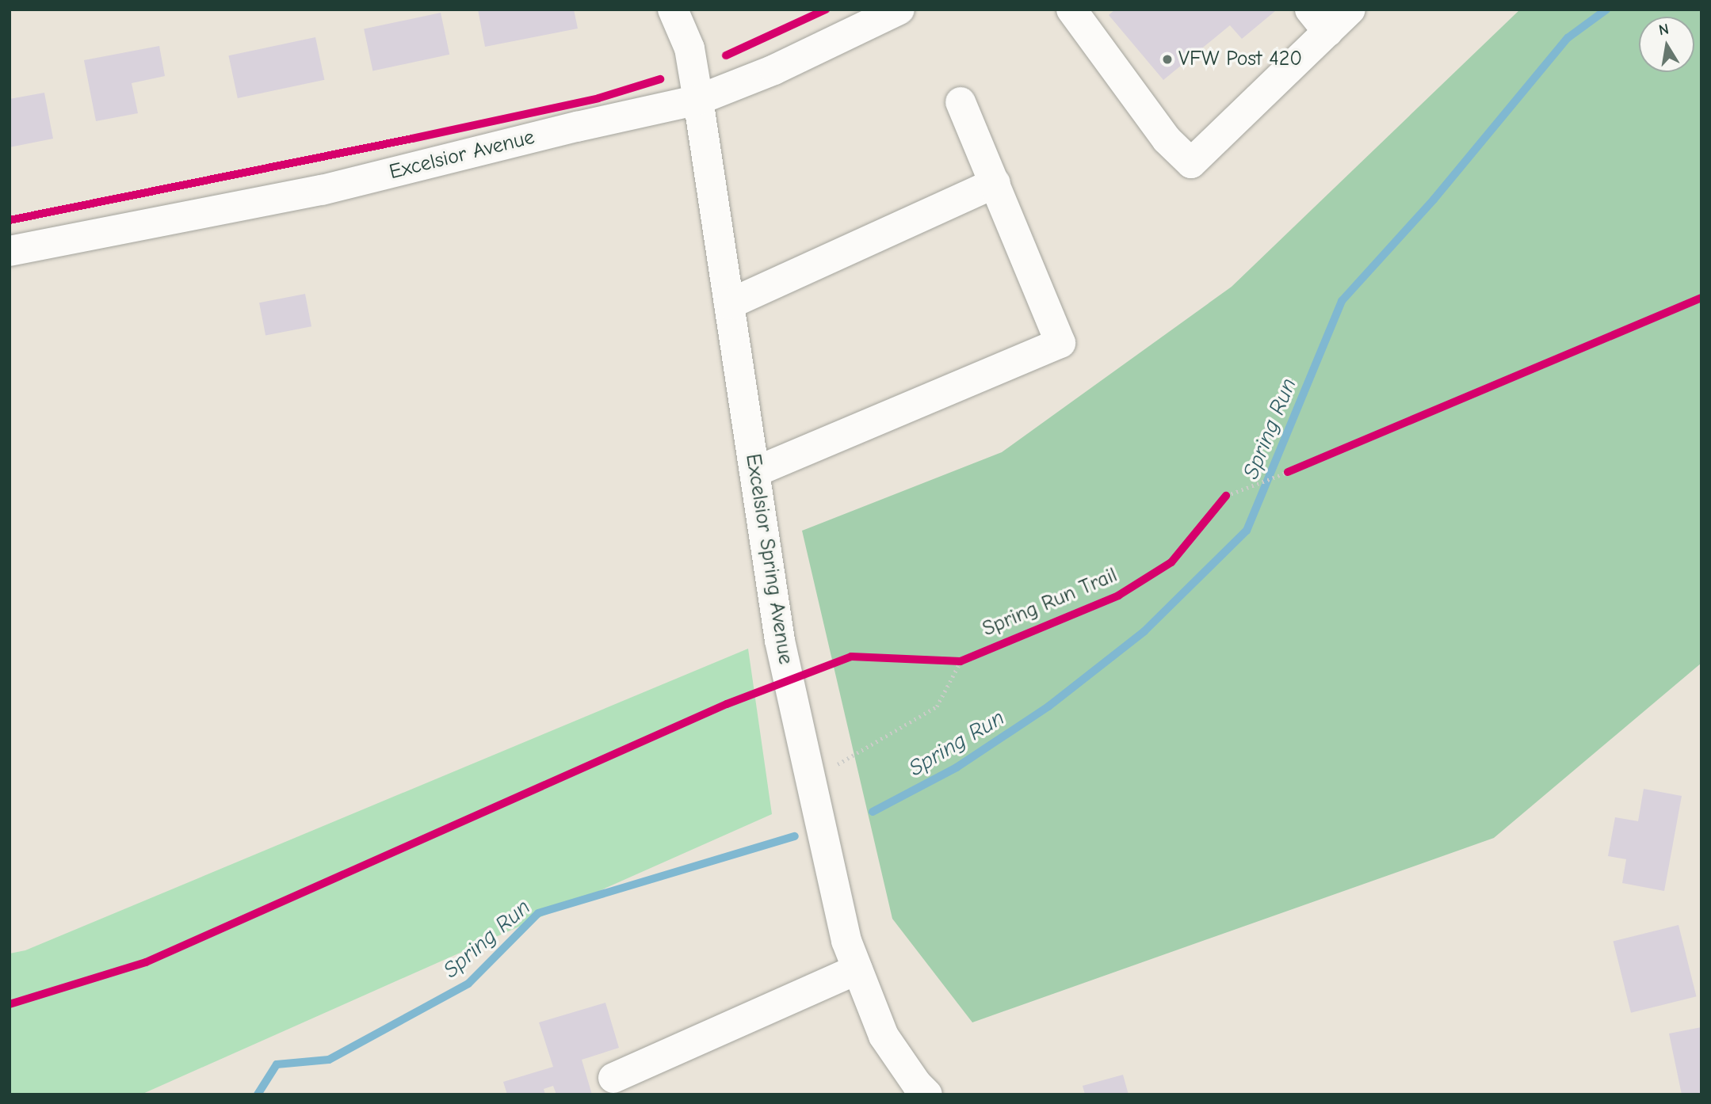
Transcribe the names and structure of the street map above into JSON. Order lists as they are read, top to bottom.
{
  "streets": {
    "street": ["Excelsior Avenue", "Excelsior Spring Avenue"],
    "cycle path": ["Spring Run Trail"]
  },
  "crossings": [
    ["Excelsior Avenue", "Excelsior Spring Avenue"]
  ],
  "water": ["Spring Run"],
  "places": ["VFW Post 420"],
  "north": "top"
}
